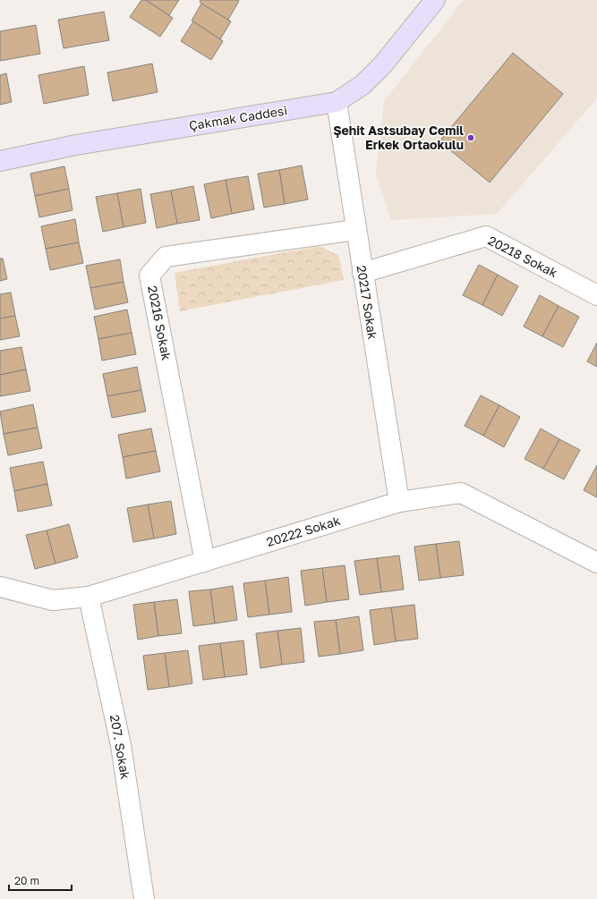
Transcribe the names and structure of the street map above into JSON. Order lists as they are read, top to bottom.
{
  "streets": {
    "main road": ["Çakmak Caddesi"],
    "street": [
      "20218 Sokak",
      "20217 Sokak",
      "20216 Sokak",
      "20222 Sokak",
      "207. Sokak"
    ]
  },
  "crossings": [
    ["Çakmak Caddesi", "20217 Sokak"],
    ["20218 Sokak", "20217 Sokak"],
    ["20217 Sokak", "20216 Sokak"],
    ["20217 Sokak", "20222 Sokak"],
    ["20216 Sokak", "20222 Sokak"],
    ["20222 Sokak", "207. Sokak"]
  ],
  "places": ["Şehit Astsubay Cemil Erkek Ortaokulu"],
  "scale_bar": "20 m"
}
